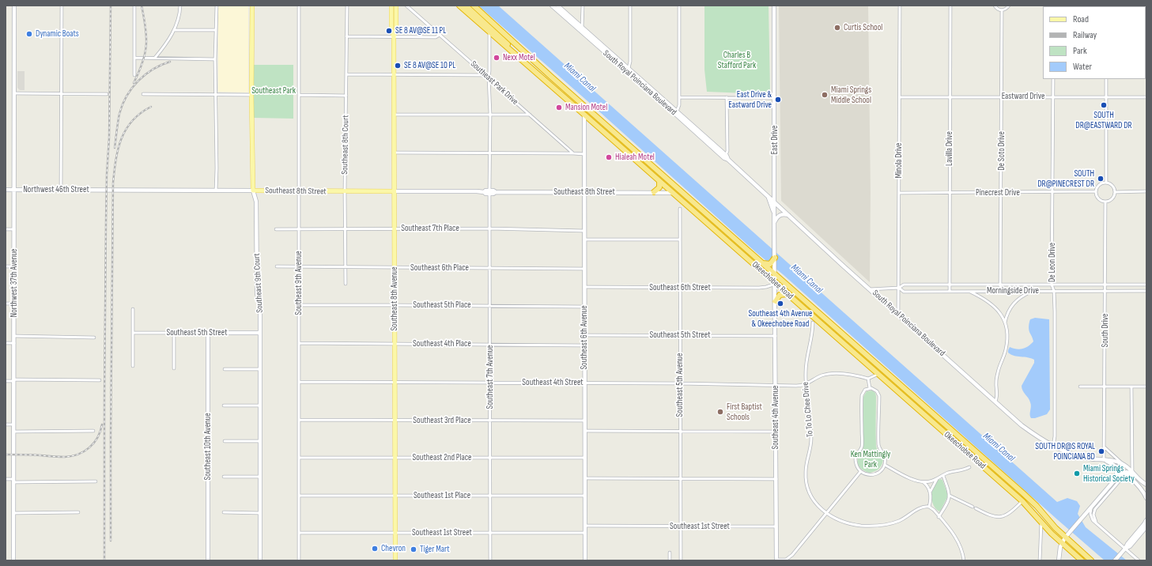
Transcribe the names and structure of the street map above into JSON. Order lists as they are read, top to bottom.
{
  "streets": {
    "highway": ["Okeechobee Road"],
    "main road": ["Southeast 8th Street", "Southeast 9th Court", "Southeast 8th Avenue"],
    "street": [
      "Southeast Park Drive",
      "South Royal Poinciana Boulevard",
      "Eastward Drive",
      "East Drive",
      "Southeast 8th Court",
      "Lavilla Drive",
      "De Soto Drive",
      "Minola Drive",
      "Northwest 46th Street",
      "Pinecrest Drive",
      "Southeast 7th Place",
      "De Leon Drive",
      "Southeast 6th Place",
      "Northwest 37th Avenue",
      "Southeast 9th Avenue",
      "Southeast 6th Street",
      "Morningside Drive",
      "Southeast 5th Place",
      "South Drive",
      "Southeast 5th Street",
      "Southeast 6th Avenue",
      "Southeast 4th Place",
      "Southeast 7th Avenue",
      "Southeast 4th Street",
      "Southeast 5th Avenue",
      "To To Lo Chee Drive",
      "Southeast 4th Avenue",
      "Southeast 3rd Place",
      "Southeast 10th Avenue",
      "Southeast 2nd Place",
      "Southeast 1st Place",
      "Southeast 1st Street"
    ]
  },
  "crossings": [
    ["Southeast Park Drive", "Southeast 7th Avenue"],
    ["South Royal Poinciana Boulevard", "East Drive"],
    ["South Royal Poinciana Boulevard", "Minola Drive"],
    ["South Royal Poinciana Boulevard", "De Leon Drive"],
    ["South Royal Poinciana Boulevard", "Morningside Drive"],
    ["South Royal Poinciana Boulevard", "South Drive"],
    ["Eastward Drive", "Lavilla Drive"],
    ["Eastward Drive", "De Soto Drive"],
    ["Eastward Drive", "Minola Drive"],
    ["Eastward Drive", "De Leon Drive"],
    ["East Drive", "Okeechobee Road"],
    ["East Drive", "Southeast 4th Avenue"],
    ["Southeast 8th Court", "Southeast 8th Street"],
    ["Southeast 8th Court", "Southeast 7th Place"],
    ["Southeast 8th Court", "Southeast 6th Place"],
    ["Lavilla Drive", "Pinecrest Drive"],
    ["Lavilla Drive", "Morningside Drive"],
    ["De Soto Drive", "Pinecrest Drive"],
    ["De Soto Drive", "Morningside Drive"],
    ["Minola Drive", "Pinecrest Drive"],
    ["Minola Drive", "Morningside Drive"],
    ["Northwest 46th Street", "Southeast 8th Street"],
    ["Northwest 46th Street", "Northwest 37th Avenue"],
    ["Southeast 8th Street", "Okeechobee Road"],
    ["Southeast 8th Street", "Southeast 9th Court"],
    ["Southeast 8th Street", "Southeast 9th Avenue"],
    ["Southeast 8th Street", "Southeast 8th Avenue"],
    ["Southeast 8th Street", "Southeast 6th Avenue"],
    ["Southeast 8th Street", "Southeast 7th Avenue"],
    ["Pinecrest Drive", "De Leon Drive"],
    ["Pinecrest Drive", "South Drive"],
    ["Southeast 7th Place", "Southeast 9th Avenue"],
    ["Southeast 7th Place", "Southeast 8th Avenue"],
    ["Southeast 7th Place", "Southeast 6th Avenue"],
    ["Southeast 7th Place", "Southeast 7th Avenue"],
    ["De Leon Drive", "Morningside Drive"],
    ["Southeast 6th Place", "Southeast 9th Avenue"],
    ["Southeast 6th Place", "Southeast 8th Avenue"],
    ["Southeast 6th Place", "Southeast 6th Avenue"],
    ["Southeast 6th Place", "Southeast 7th Avenue"],
    ["Okeechobee Road", "Southeast 6th Street"],
    ["Okeechobee Road", "Southeast 6th Avenue"],
    ["Okeechobee Road", "Southeast 7th Avenue"],
    ["Okeechobee Road", "Southeast 4th Avenue"],
    ["Southeast 9th Court", "Southeast 5th Street"],
    ["Southeast 9th Avenue", "Southeast 5th Place"],
    ["Southeast 9th Avenue", "Southeast 4th Place"],
    ["Southeast 9th Avenue", "Southeast 4th Street"],
    ["Southeast 9th Avenue", "Southeast 3rd Place"],
    ["Southeast 9th Avenue", "Southeast 2nd Place"],
    ["Southeast 9th Avenue", "Southeast 1st Place"],
    ["Southeast 9th Avenue", "Southeast 1st Street"],
    ["Southeast 6th Street", "Southeast 6th Avenue"],
    ["Southeast 6th Street", "Southeast 5th Avenue"],
    ["Southeast 6th Street", "Southeast 4th Avenue"],
    ["Morningside Drive", "South Drive"],
    ["Southeast 8th Avenue", "Southeast 5th Place"],
    ["Southeast 8th Avenue", "Southeast 4th Place"],
    ["Southeast 8th Avenue", "Southeast 4th Street"],
    ["Southeast 8th Avenue", "Southeast 3rd Place"],
    ["Southeast 8th Avenue", "Southeast 2nd Place"],
    ["Southeast 8th Avenue", "Southeast 1st Place"],
    ["Southeast 8th Avenue", "Southeast 1st Street"],
    ["Southeast 5th Place", "Southeast 6th Avenue"],
    ["Southeast 5th Place", "Southeast 7th Avenue"],
    ["Southeast 5th Street", "Southeast 6th Avenue"],
    ["Southeast 5th Street", "Southeast 5th Avenue"],
    ["Southeast 5th Street", "Southeast 4th Avenue"],
    ["Southeast 5th Street", "Southeast 10th Avenue"],
    ["Southeast 6th Avenue", "Southeast 4th Place"],
    ["Southeast 6th Avenue", "Southeast 4th Street"],
    ["Southeast 6th Avenue", "Southeast 3rd Place"],
    ["Southeast 6th Avenue", "Southeast 2nd Place"],
    ["Southeast 6th Avenue", "Southeast 1st Place"],
    ["Southeast 6th Avenue", "Southeast 1st Street"],
    ["Southeast 4th Place", "Southeast 7th Avenue"],
    ["Southeast 7th Avenue", "Southeast 4th Street"],
    ["Southeast 7th Avenue", "Southeast 3rd Place"],
    ["Southeast 7th Avenue", "Southeast 2nd Place"],
    ["Southeast 7th Avenue", "Southeast 1st Place"],
    ["Southeast 7th Avenue", "Southeast 1st Street"],
    ["Southeast 4th Street", "Southeast 5th Avenue"],
    ["Southeast 4th Street", "To To Lo Chee Drive"],
    ["Southeast 4th Street", "Southeast 4th Avenue"],
    ["Southeast 5th Avenue", "Southeast 1st Street"],
    ["Southeast 4th Avenue", "Southeast 1st Street"]
  ],
  "water": ["Miami Canal"],
  "parks": ["Charles B Stafford Park", "Southeast Park", "Ken Mattingly Park"],
  "places": [
    "Curtis School",
    "SE 8 AV@SE 11 PL",
    "Dynamic Boats",
    "Nexx Motel",
    "SE 8 AV@SE 10 PL",
    "Miami Springs Middle School",
    "East Drive & Eastward Drive",
    "SOUTH DR@EASTWARD DR",
    "Mansion Motel",
    "Hialeah Motel",
    "SOUTH DR@PINECREST DR",
    "Southeast 4th Avenue & Okeechobee Road",
    "First Baptist Schools",
    "SOUTH DR@S ROYAL POINCIANA BD",
    "Miami Springs Historical Society",
    "Chevron",
    "Tiger Mart"
  ],
  "legend": [
    "Road",
    "Railway",
    "Park",
    "Water"
  ]
}
